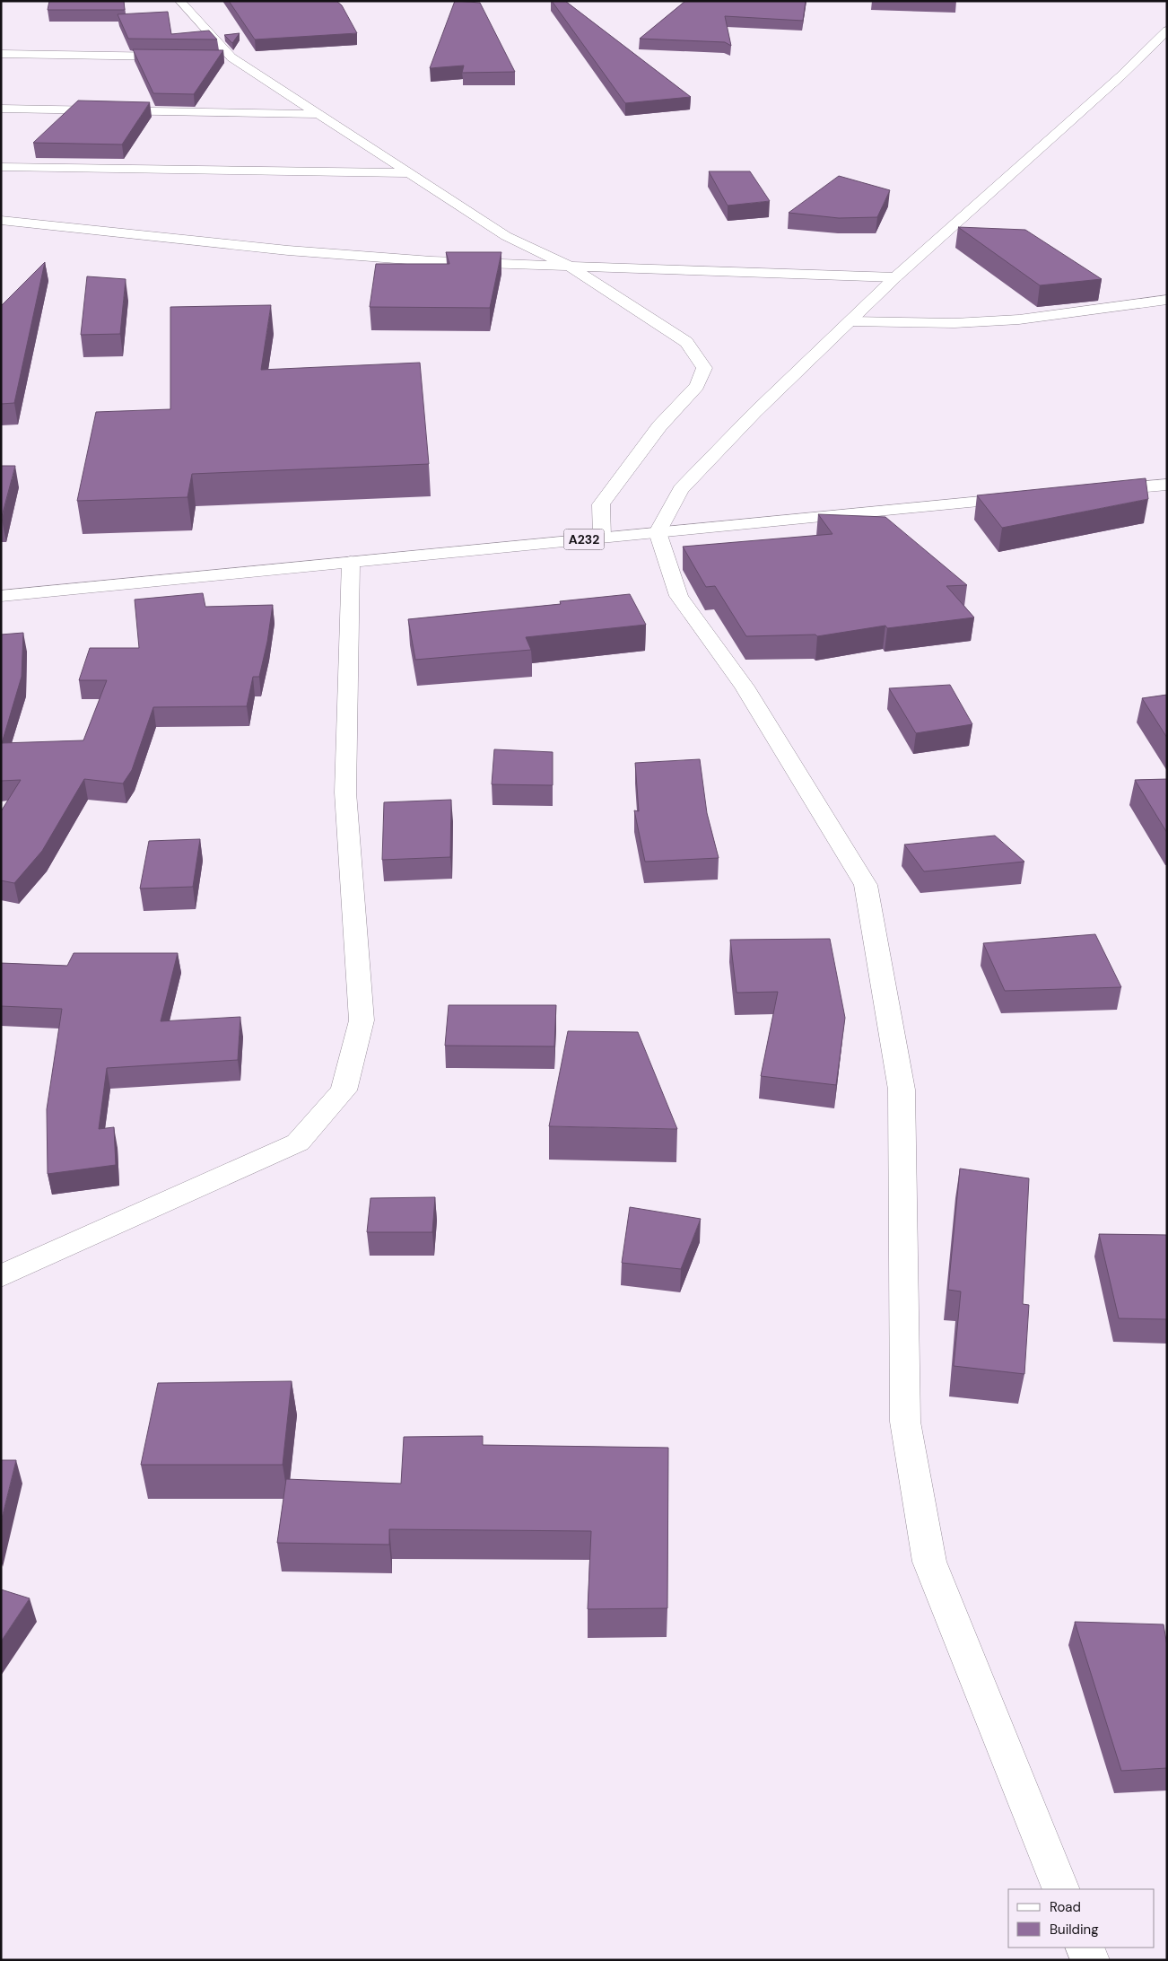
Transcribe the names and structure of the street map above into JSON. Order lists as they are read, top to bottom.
{
  "streets": {
    "street": ["A232"]
  },
  "legend": ["Road", "Building"]
}
